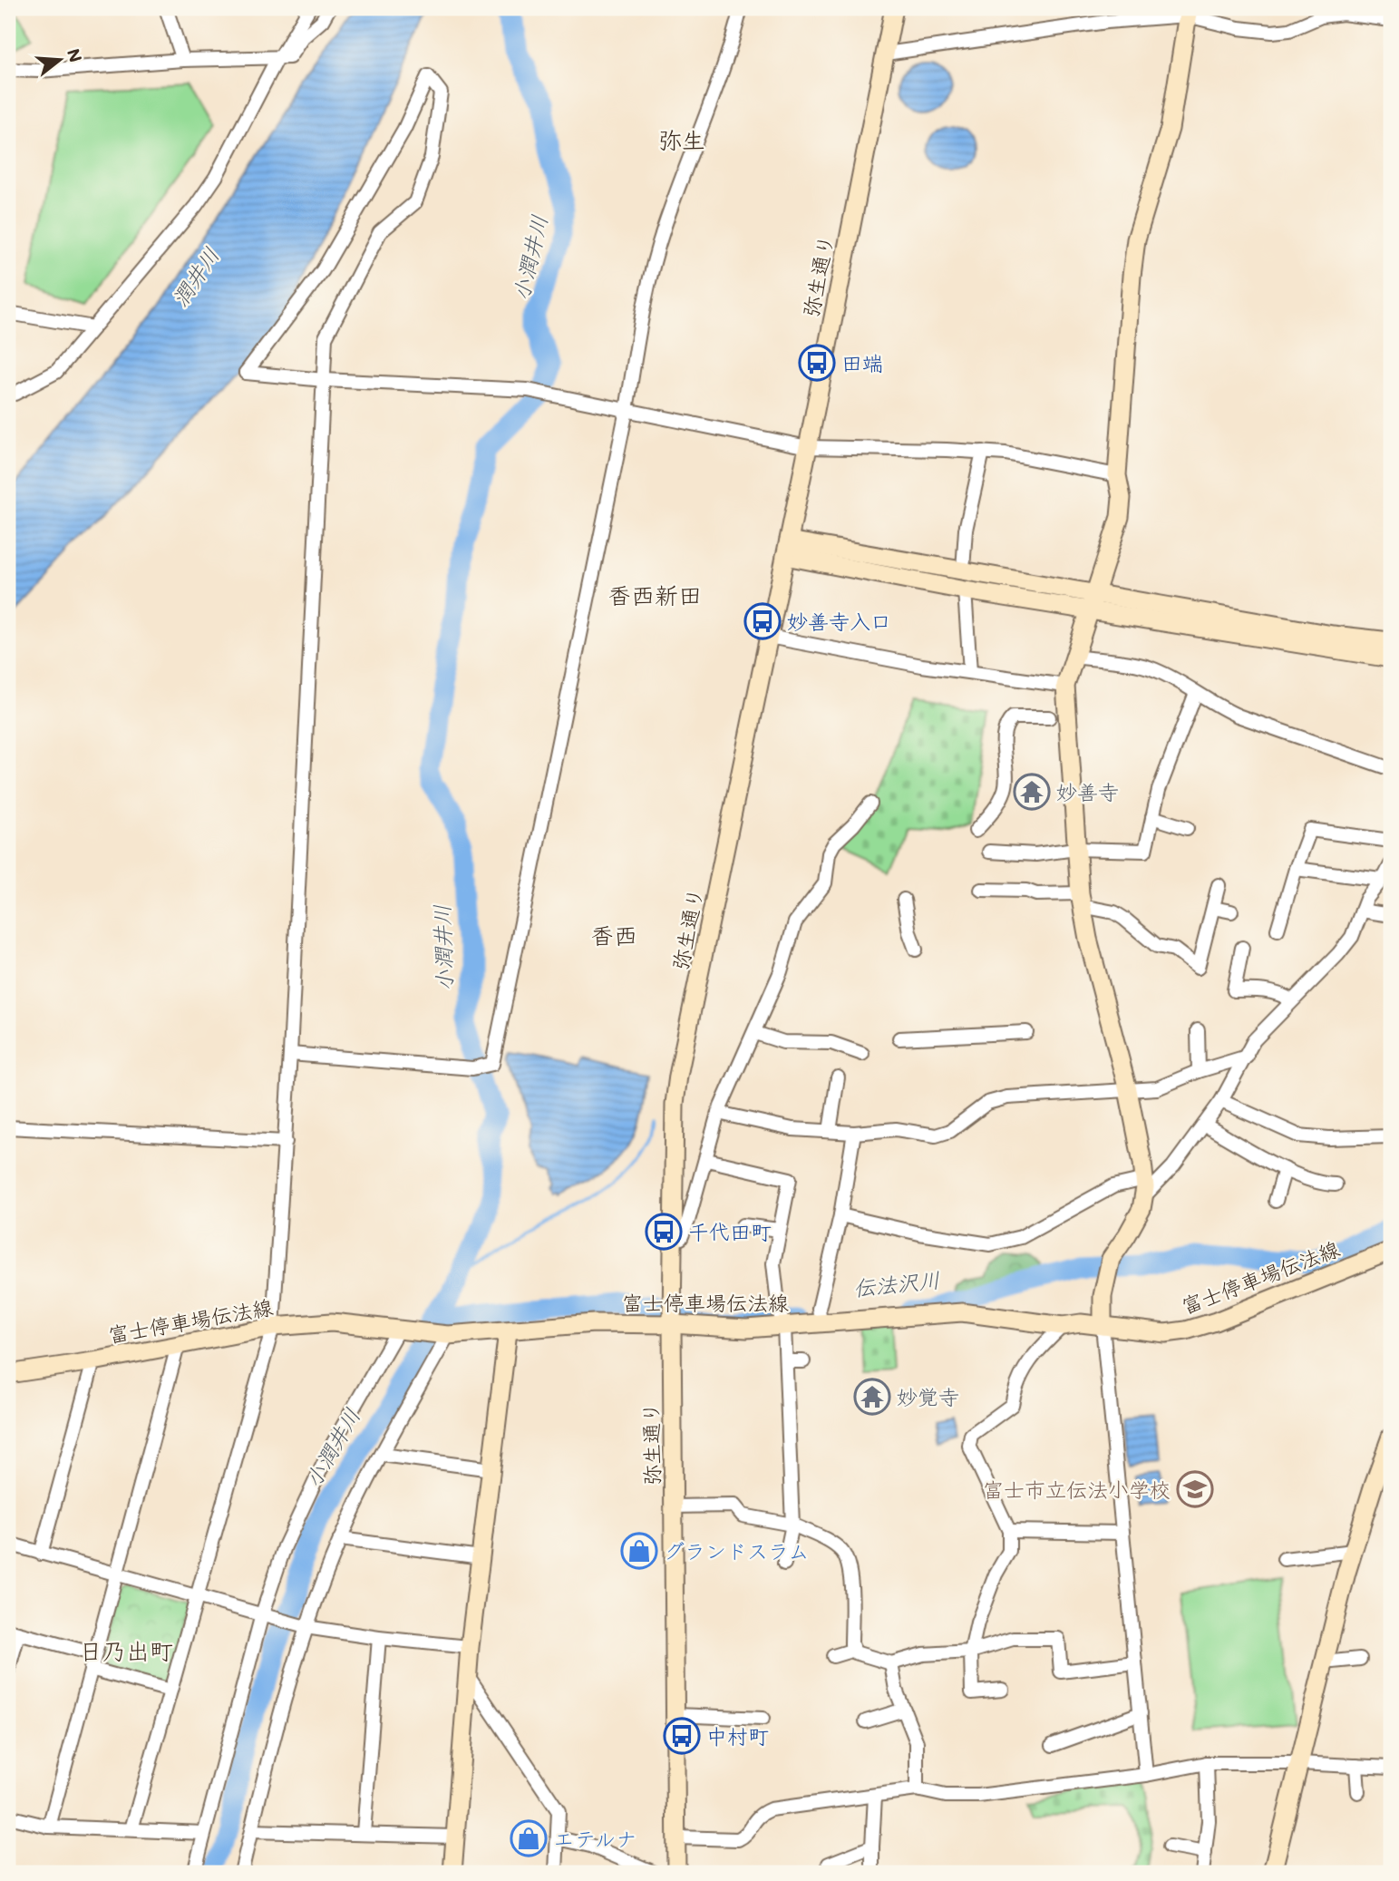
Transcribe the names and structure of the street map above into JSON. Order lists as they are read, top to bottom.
{
  "streets": {
    "street": ["弥生通り", "富士停車場伝法線"]
  },
  "crossings": [
    ["弥生通り", "富士停車場伝法線"]
  ],
  "districts": [
    "弥生",
    "香西新田",
    "香西",
    "日乃出町"
  ],
  "water": ["小潤井川", "潤井川", "伝法沢川"],
  "places": {
    "bus stop": [
      "田端",
      "妙善寺入口",
      "千代田町",
      "中村町"
    ],
    "temple": ["妙善寺", "妙覚寺"],
    "school or university": ["富士市立伝法小学校"],
    "shop": ["グランドスラム", "エテルナ"]
  },
  "north": "right"
}
